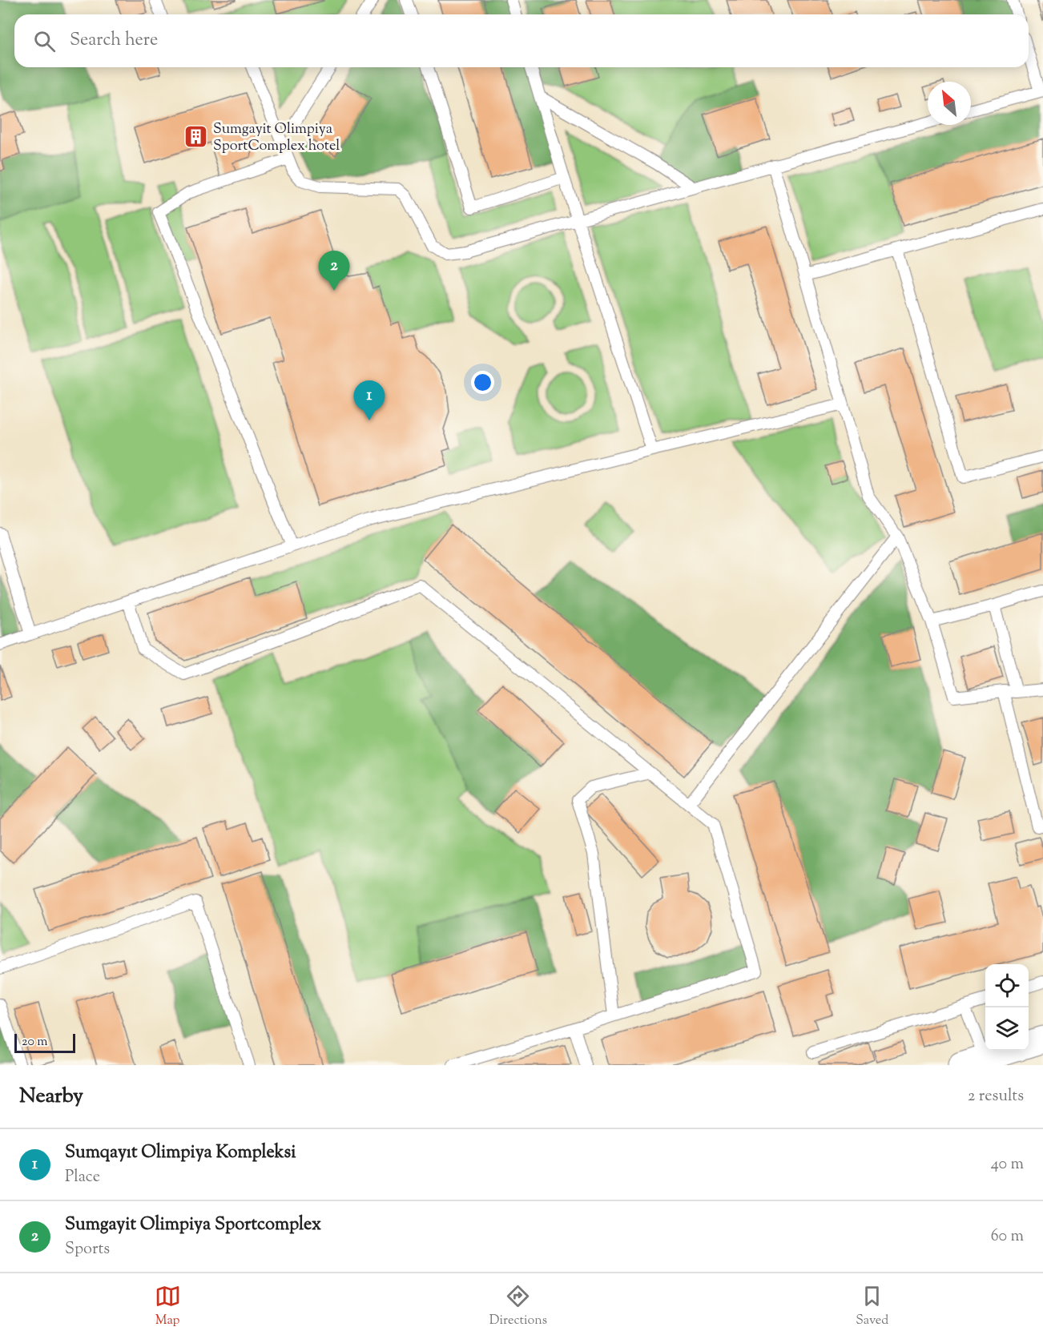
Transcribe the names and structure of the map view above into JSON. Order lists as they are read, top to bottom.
{
  "places": {
    "building": ["Sumgayit Olimpiya SportComplex hotel"]
  },
  "scale_bar": "20 m",
  "north": "top left",
  "page": {
    "search": "Search here",
    "pins": ["2", "1"],
    "scale": "20 m",
    "heading": ["Nearby", "2 results"],
    "list": [
      {
        "mark": "1",
        "name": "Sumqayıt Olimpiya Kompleksi",
        "note": "Place",
        "value": "40 m"
      },
      {
        "mark": "2",
        "name": "Sumgayit Olimpiya Sportcomplex",
        "note": "Sports",
        "value": "60 m"
      }
    ],
    "nav": ["Map", "Directions", "Saved"]
  }
}
